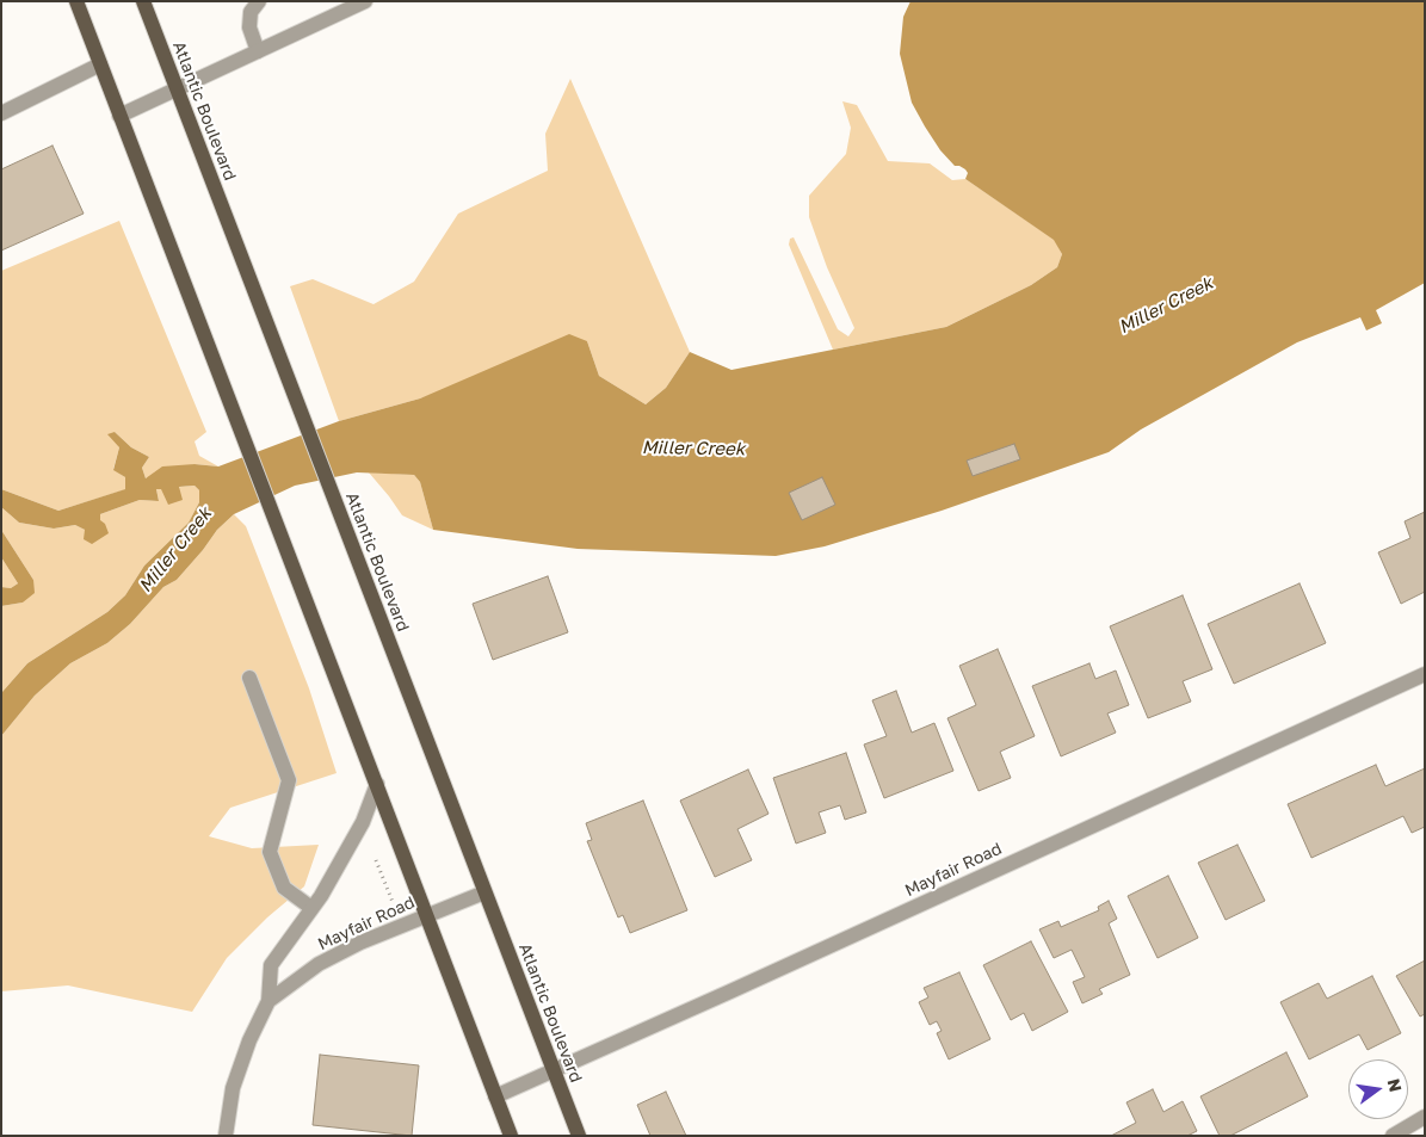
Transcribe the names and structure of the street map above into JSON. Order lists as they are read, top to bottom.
{
  "streets": {
    "main road": ["Atlantic Boulevard"],
    "street": ["Mayfair Road"]
  },
  "crossings": [
    ["Atlantic Boulevard", "Mayfair Road"]
  ],
  "water": ["Miller Creek"],
  "north": "right"
}
